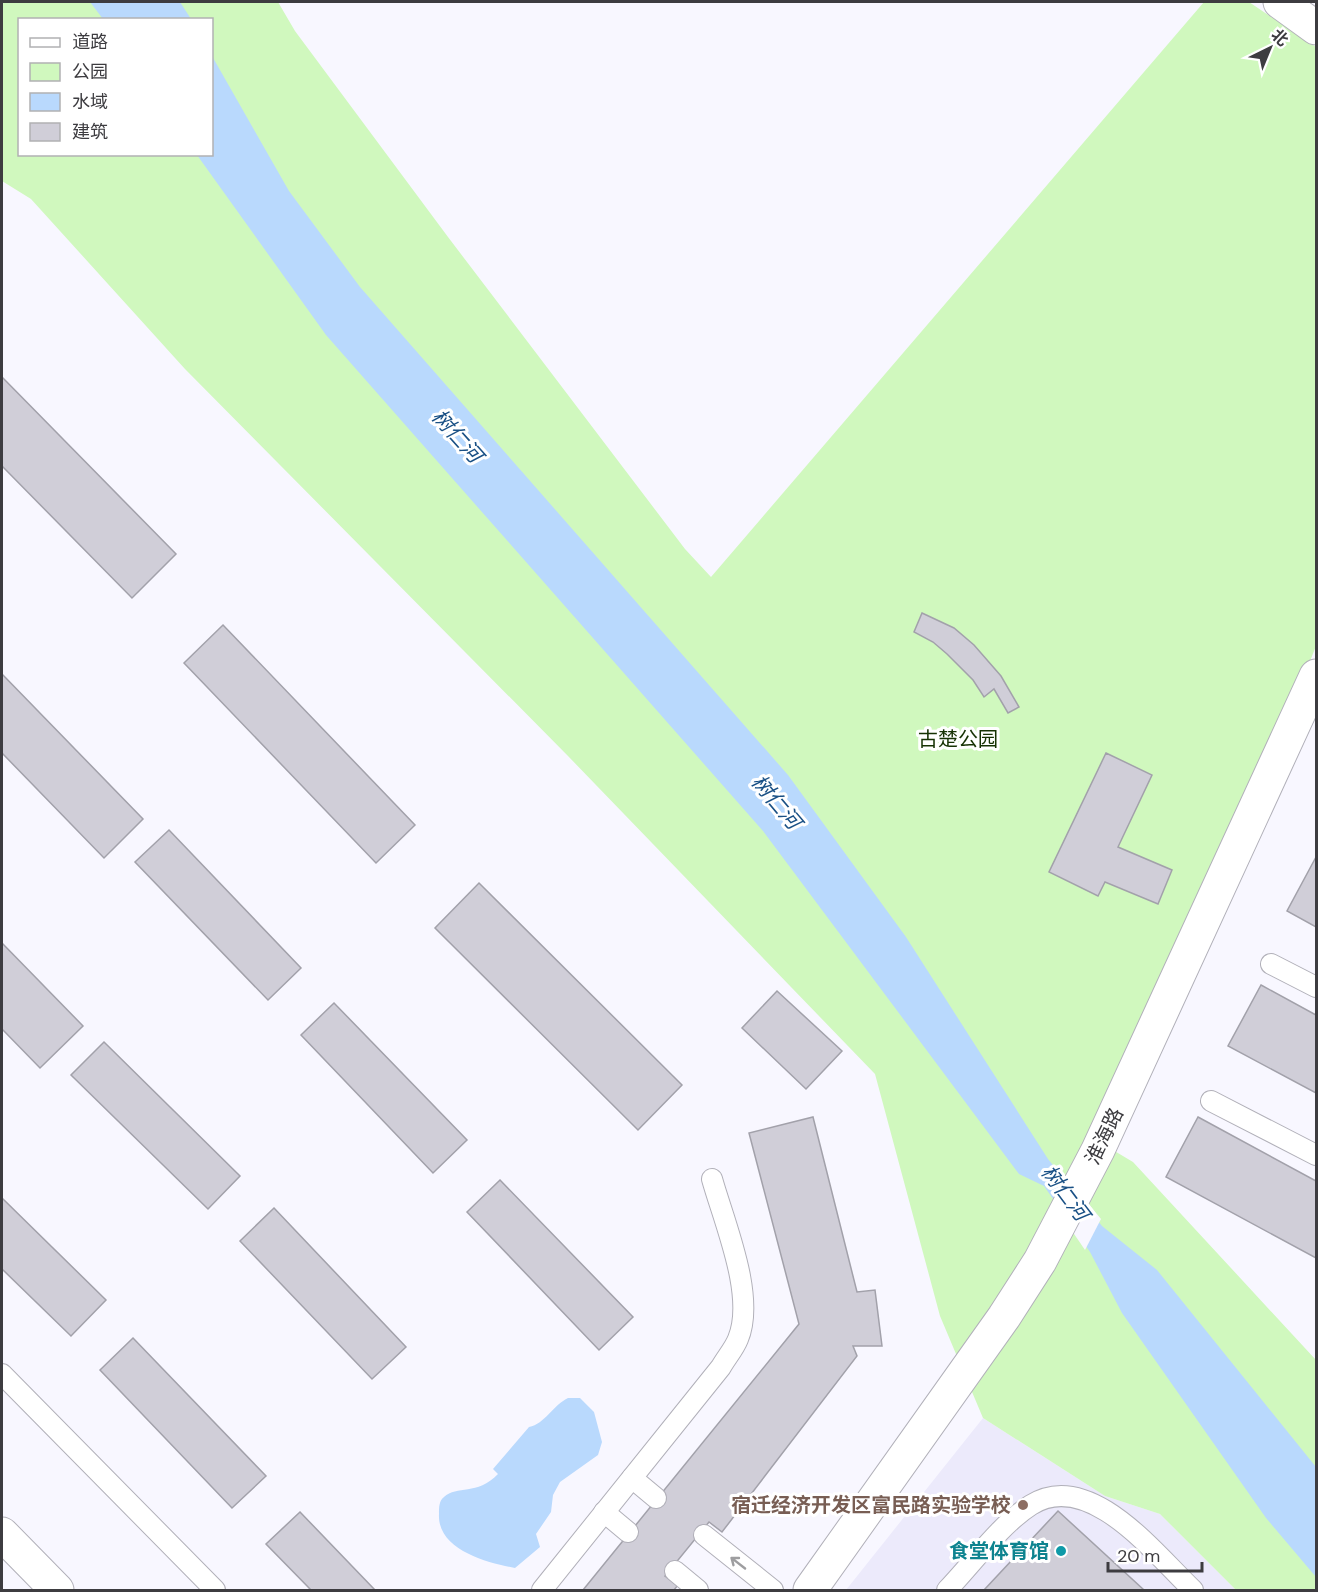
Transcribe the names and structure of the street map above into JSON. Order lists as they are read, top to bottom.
{
  "streets": {
    "street": ["淮海路"]
  },
  "water": ["树仁河"],
  "parks": ["古楚公园"],
  "places": ["宿迁经济开发区富民路实验学校", "食堂体育馆"],
  "legend": [
    "道路",
    "公园",
    "水域",
    "建筑"
  ],
  "scale_bar": "20 m",
  "north": "top right"
}
